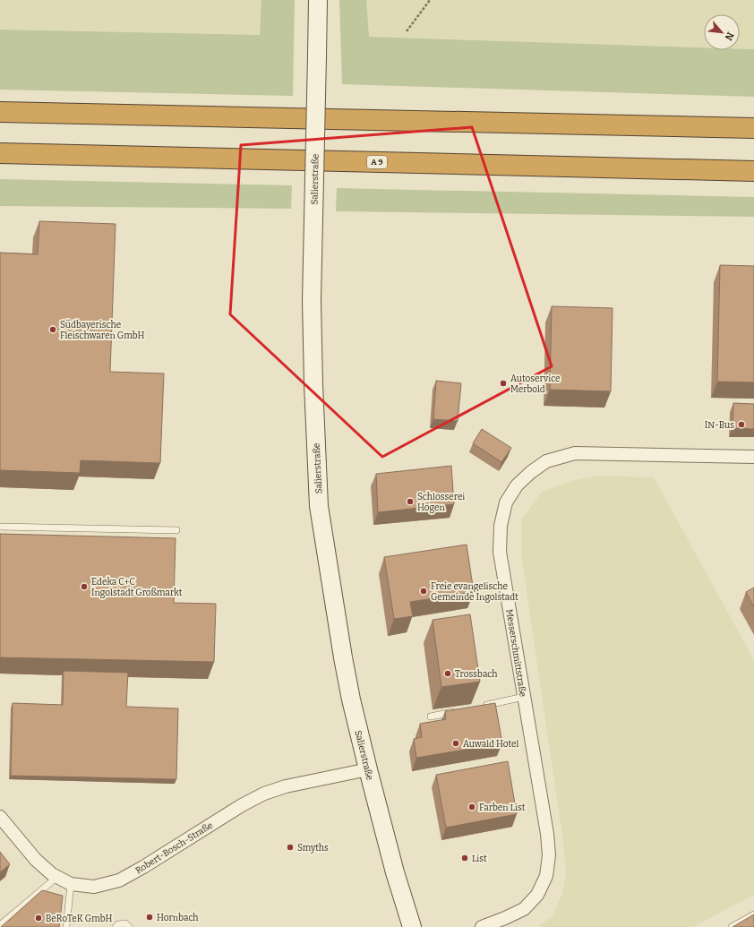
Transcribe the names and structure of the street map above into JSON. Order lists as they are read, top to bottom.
{
  "streets": {
    "highway": ["A 9"],
    "main road": ["Salierstraße"],
    "street": ["Messerschmittstraße", "Robert-Bosch-Straße"]
  },
  "crossings": [
    ["Salierstraße", "Robert-Bosch-Straße"]
  ],
  "places": [
    "Südbayerische Fleischwaren GmbH",
    "Autoservice Merbold",
    "IN-Bus",
    "Schlosserei Högen",
    "Edeka C+C Ingolstadt Großmarkt",
    "Freie evangelische Gemeinde Ingolstadt",
    "Trossbach",
    "Auwald Hotel",
    "Farben List",
    "Smyths",
    "List",
    "Hornbach",
    "BeRoTeK GmbH"
  ],
  "north": "bottom right"
}
